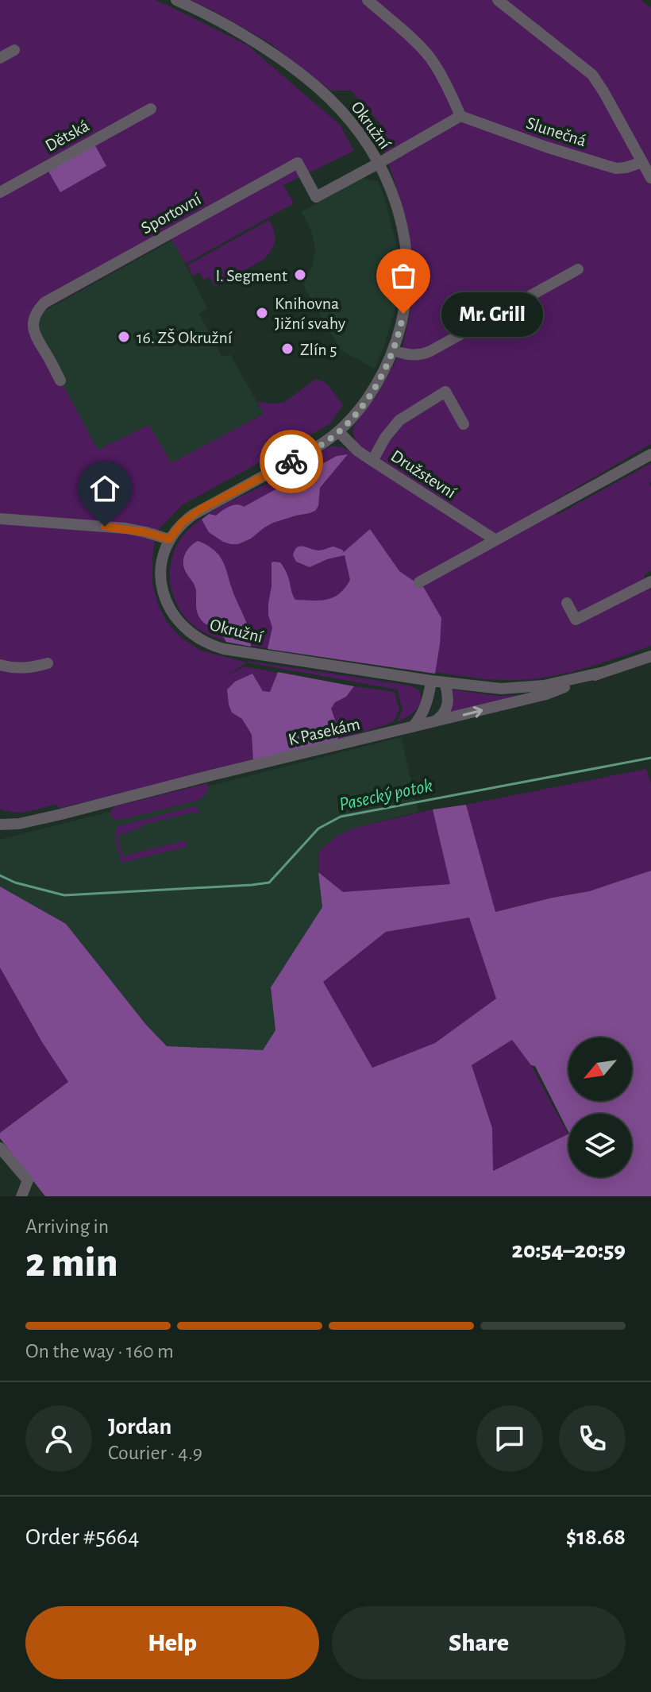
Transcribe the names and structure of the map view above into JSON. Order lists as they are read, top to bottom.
{
  "streets": {
    "street": [
      "Okružní",
      "Slunečná",
      "Dětská",
      "Sportovní",
      "Družstevní",
      "K Pasekám"
    ]
  },
  "crossings": [
    ["Okružní", "Sportovní"],
    ["Okružní", "Družstevní"],
    ["Okružní", "K Pasekám"]
  ],
  "water": ["Pasecký potok"],
  "places": [
    "I. Segment",
    "Knihovna Jižní svahy",
    "Mr. Grill",
    "16. ZŠ Okružní",
    "Zlín 5"
  ],
  "north": "bottom left",
  "page": {
    "bubble": "Mr. Grill",
    "heading": ["2 min", "Arriving in", "20:54–20:59"],
    "panel": [
      "Jordan",
      "Courier · 4.9",
      "Order #5664",
      "$18.68"
    ],
    "bar": "On the way · 160 m",
    "buttons": ["Help", "Share"]
  }
}
